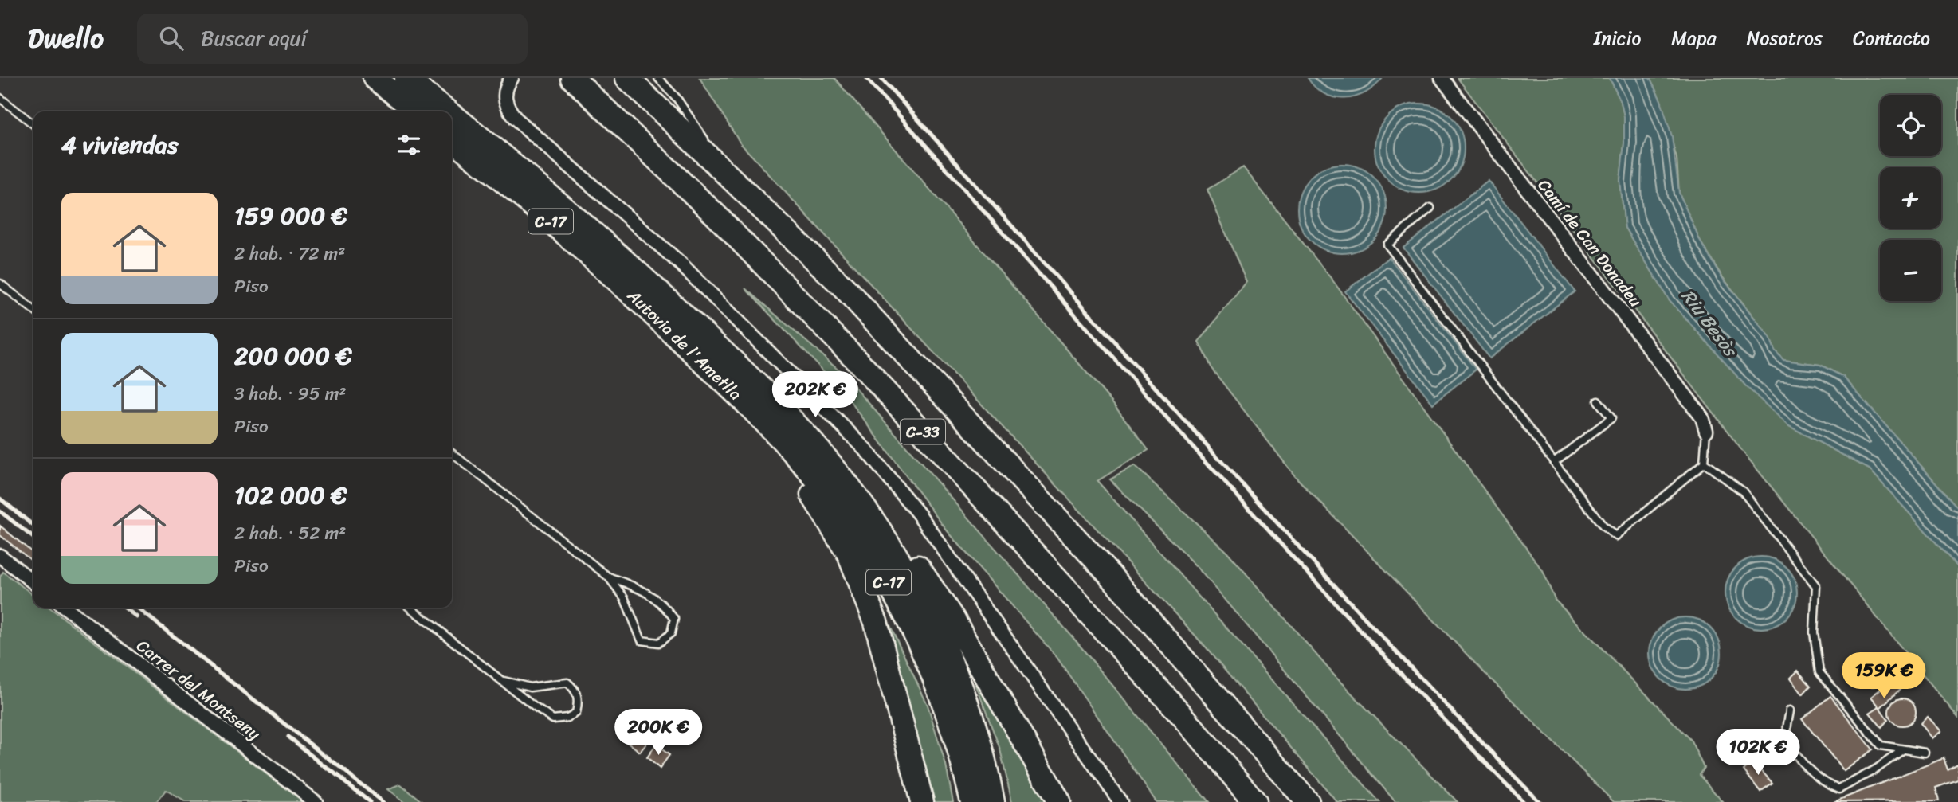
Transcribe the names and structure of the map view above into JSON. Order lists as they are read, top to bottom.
{
  "streets": {
    "highway": ["C-17", "Autovia de l'Ametlla", "C-33"],
    "street": ["Camí de Can Donadeu", "Carrer del Montseny"]
  },
  "water": ["Riu Besòs"],
  "page": {
    "header": "Dwello",
    "search": "Buscar aquí",
    "nav": [
      "Inicio",
      "Mapa",
      "Nosotros",
      "Contacto"
    ],
    "map_buttons": ["+", "−"],
    "heading": "4 viviendas",
    "list": [
      {
        "name": "159 000 €",
        "note": "2 hab. · 72 m² · Piso"
      },
      {
        "name": "200 000 €",
        "note": "3 hab. · 95 m² · Piso"
      },
      {
        "name": "102 000 €",
        "note": "2 hab. · 52 m² · Piso"
      }
    ],
    "price": [
      "202K €",
      "159K €",
      "200K €",
      "102K €"
    ]
  }
}
